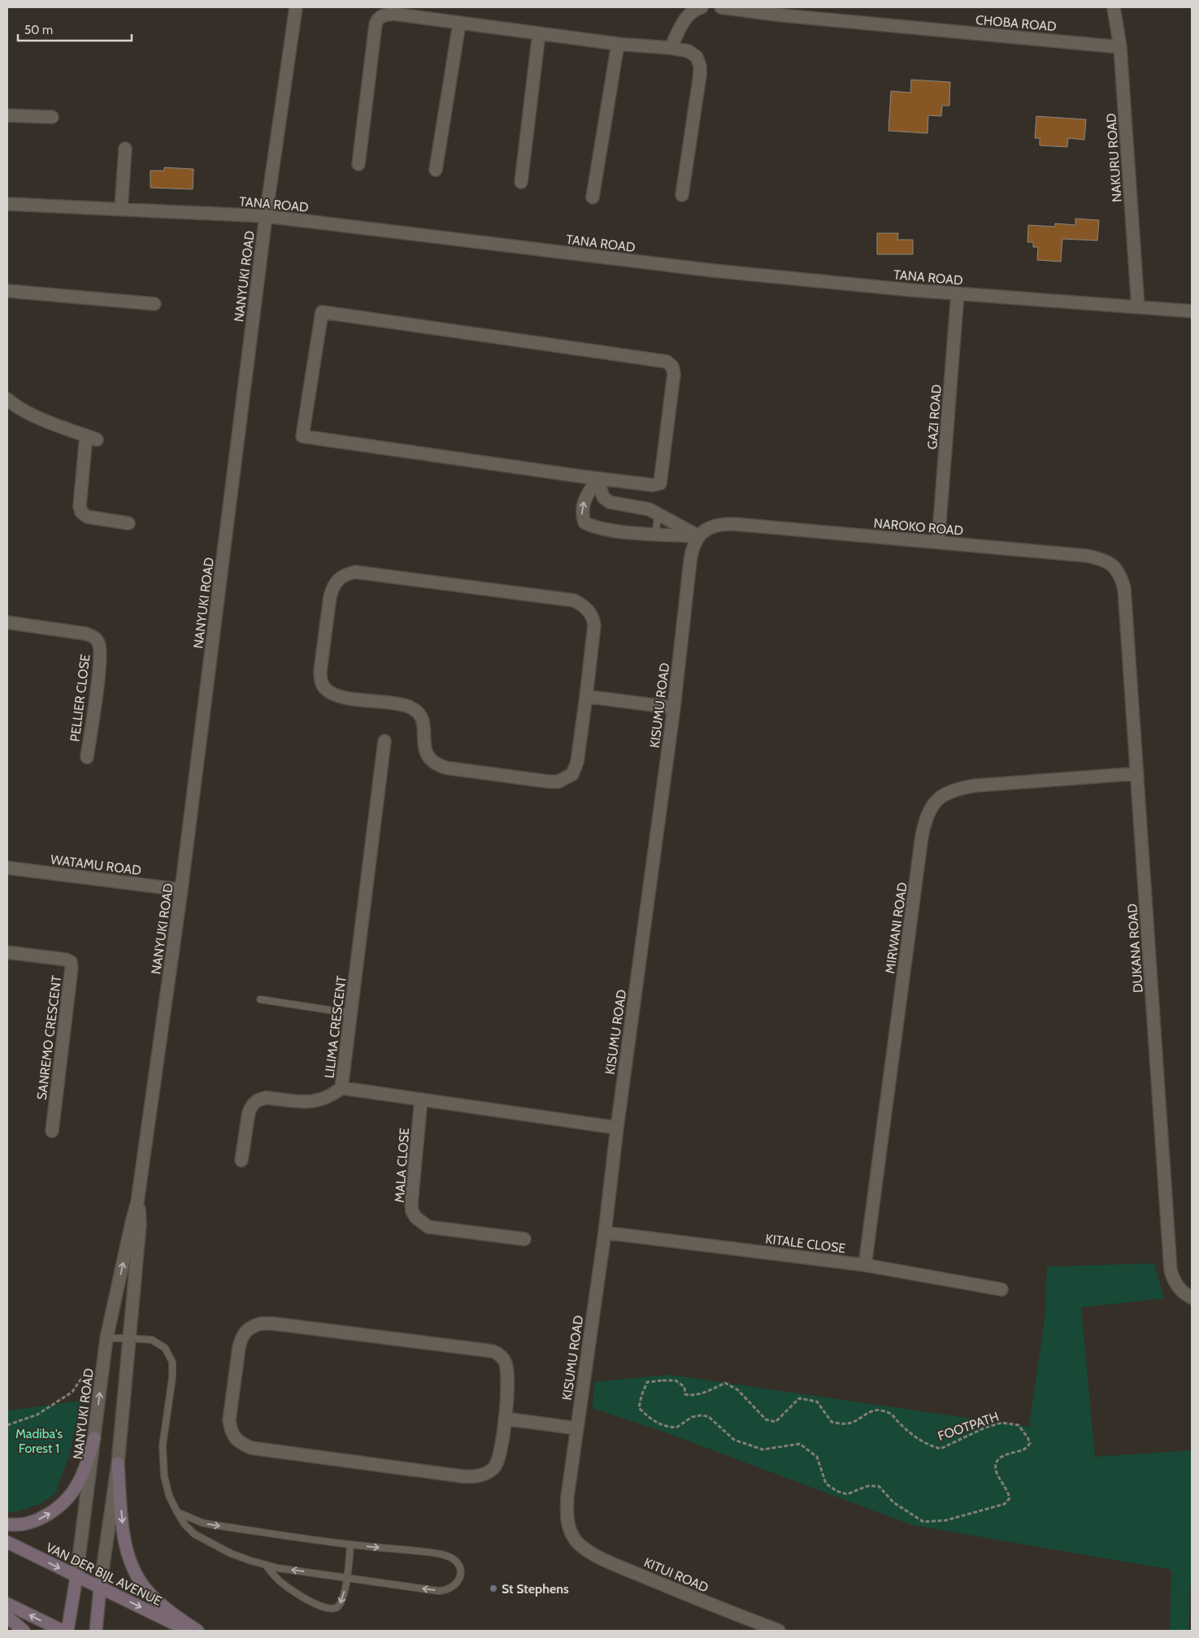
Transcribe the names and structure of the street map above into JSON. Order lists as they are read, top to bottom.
{
  "streets": {
    "main road": ["NANYUKI ROAD", "VAN DER BIJL AVENUE"],
    "street": [
      "CHOBA ROAD",
      "NAKURU ROAD",
      "TANA ROAD",
      "GAZI ROAD",
      "NAROKO ROAD",
      "PELLIER CLOSE",
      "KISUMU ROAD",
      "WATAMU ROAD",
      "MIRWANI ROAD",
      "DUKANA ROAD",
      "LILIMA CRESCENT",
      "SANREMO CRESCENT",
      "MALA CLOSE",
      "KITALE CLOSE",
      "KITUI ROAD"
    ],
    "path": ["FOOTPATH"]
  },
  "crossings": [
    ["CHOBA ROAD", "NAKURU ROAD"],
    ["NAKURU ROAD", "TANA ROAD"],
    ["TANA ROAD", "NANYUKI ROAD"],
    ["TANA ROAD", "GAZI ROAD"],
    ["NANYUKI ROAD", "WATAMU ROAD"],
    ["NANYUKI ROAD", "VAN DER BIJL AVENUE"],
    ["GAZI ROAD", "NAROKO ROAD"],
    ["NAROKO ROAD", "KISUMU ROAD"],
    ["NAROKO ROAD", "DUKANA ROAD"],
    ["KISUMU ROAD", "LILIMA CRESCENT"],
    ["KISUMU ROAD", "KITALE CLOSE"],
    ["KISUMU ROAD", "KITUI ROAD"],
    ["MIRWANI ROAD", "DUKANA ROAD"],
    ["MIRWANI ROAD", "KITALE CLOSE"],
    ["LILIMA CRESCENT", "MALA CLOSE"]
  ],
  "parks": ["Madiba's Forest 1"],
  "places": ["St Stephens"],
  "scale_bar": "50 m"
}
